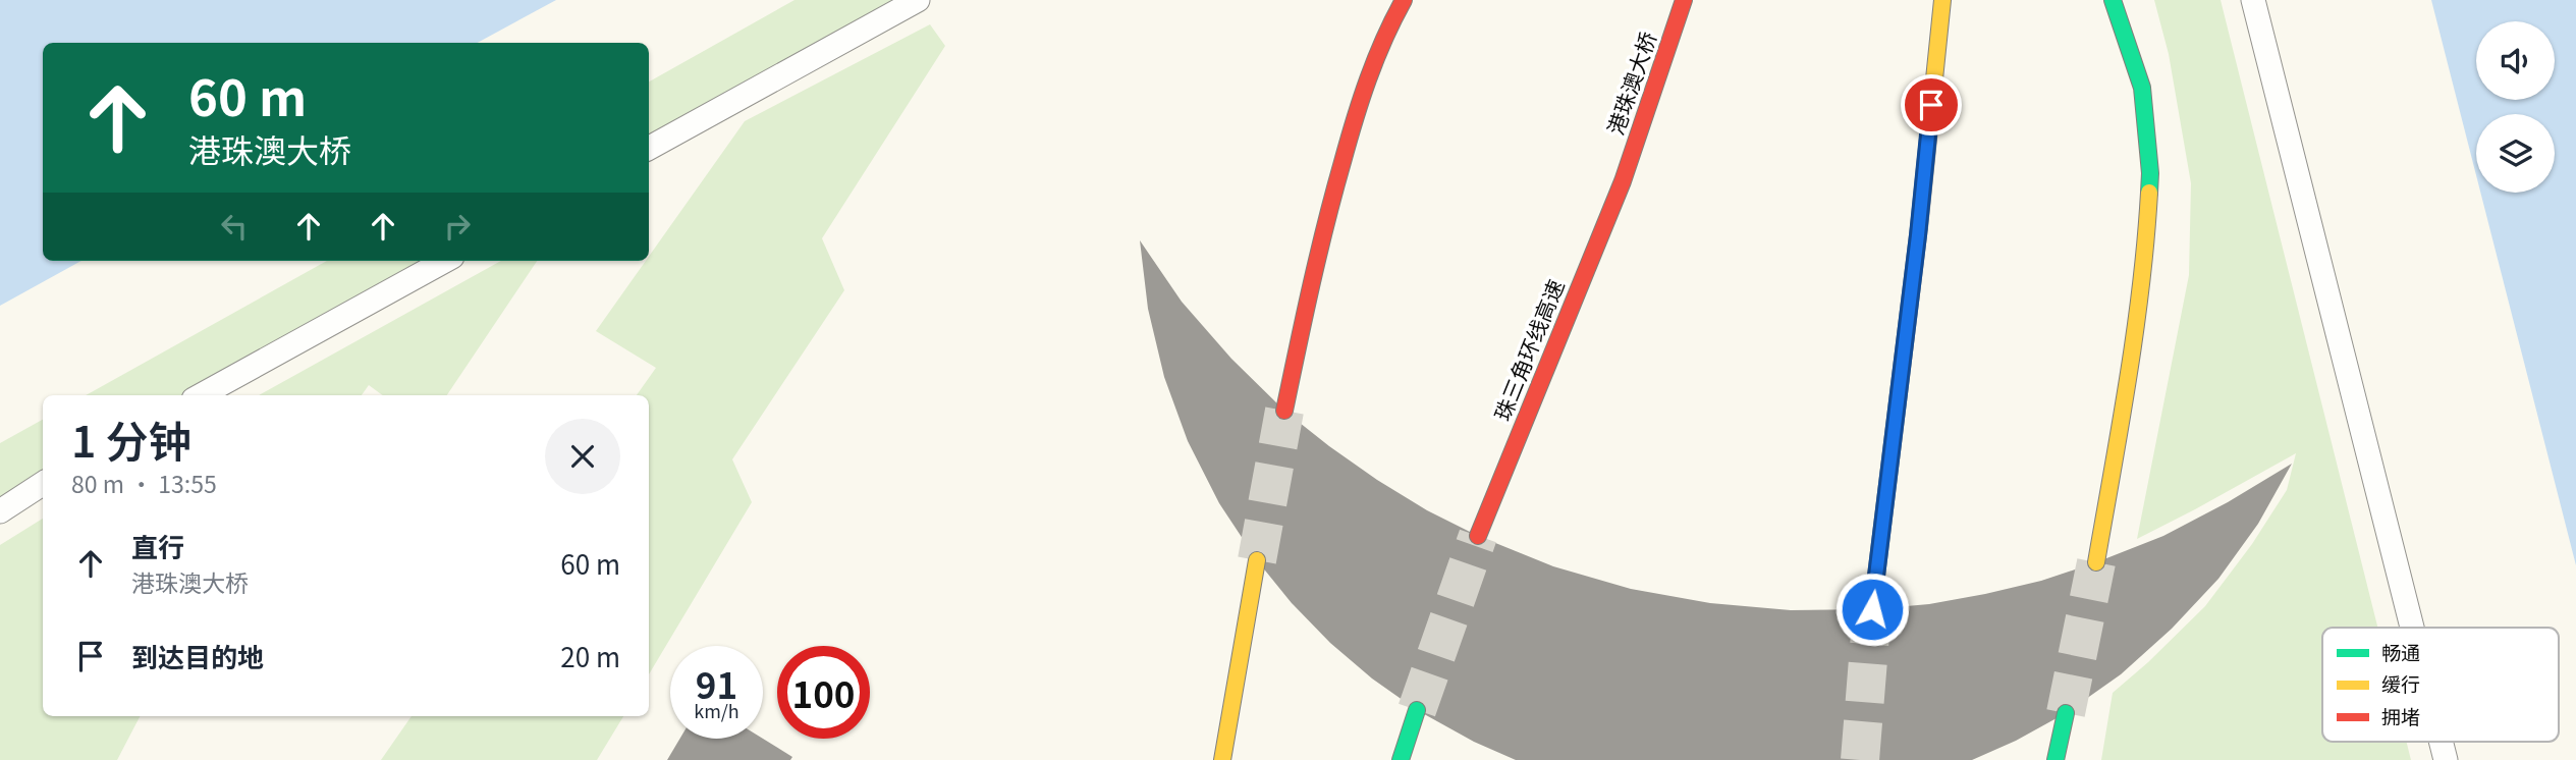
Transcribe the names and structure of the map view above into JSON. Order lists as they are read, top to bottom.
{
  "streets": {
    "highway": ["港珠澳大桥", "珠三角环线高速"]
  },
  "crossings": [
    ["港珠澳大桥", "珠三角环线高速"]
  ],
  "legend": ["畅通", "缓行", "拥堵"],
  "page": {
    "turn": ["60 m", "港珠澳大桥"],
    "heading": ["1 分钟", "80 m · 13:55"],
    "list": [
      {
        "name": "直行",
        "note": "港珠澳大桥",
        "value": "60 m"
      },
      {
        "name": "到达目的地",
        "value": "20 m"
      }
    ],
    "speed": "91 km/h",
    "limit": "100"
  }
}
